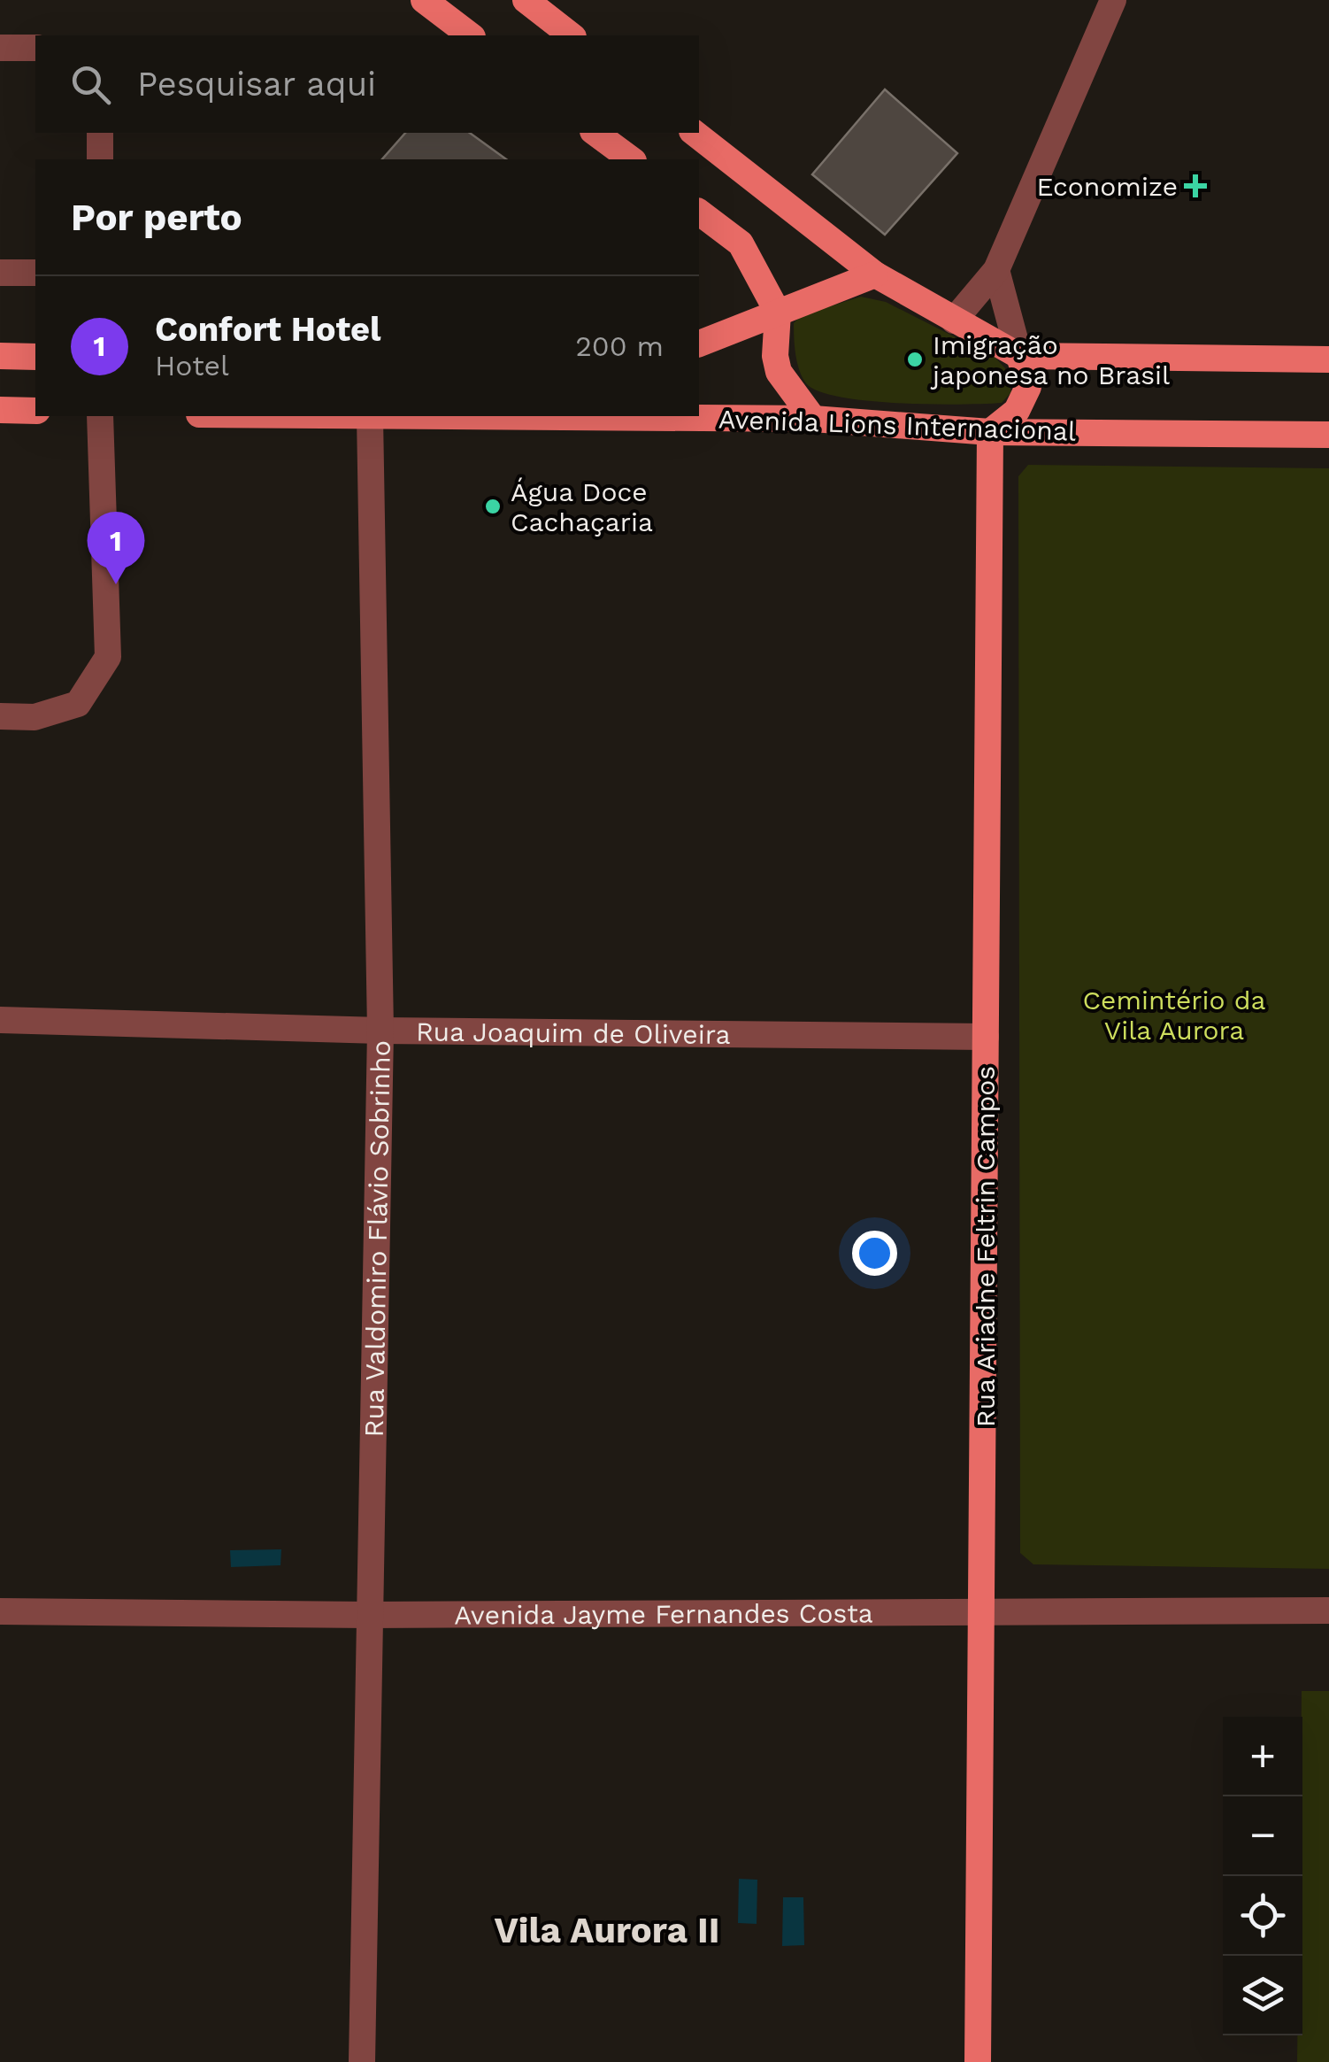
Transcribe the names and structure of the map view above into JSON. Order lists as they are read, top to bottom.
{
  "streets": {
    "main road": ["Avenida Lions Internacional", "Rua Ariadne Feltrin Campos"],
    "street": ["Rua Joaquim de Oliveira", "Rua Valdomiro Flávio Sobrinho", "Avenida Jayme Fernandes Costa"]
  },
  "crossings": [
    ["Avenida Lions Internacional", "Rua Valdomiro Flávio Sobrinho"],
    ["Avenida Lions Internacional", "Rua Ariadne Feltrin Campos"],
    ["Rua Joaquim de Oliveira", "Rua Valdomiro Flávio Sobrinho"],
    ["Rua Joaquim de Oliveira", "Rua Ariadne Feltrin Campos"],
    ["Rua Valdomiro Flávio Sobrinho", "Avenida Jayme Fernandes Costa"],
    ["Rua Ariadne Feltrin Campos", "Avenida Jayme Fernandes Costa"]
  ],
  "districts": ["Vila Aurora II"],
  "parks": ["Cemintério da Vila Aurora"],
  "places": {
    "health": ["Economize"],
    "other": ["Imigração japonesa no Brasil", "Água Doce Cachaçaria"]
  },
  "page": {
    "search": "Pesquisar aqui",
    "heading": "Por perto",
    "list": [
      {
        "mark": "1",
        "name": "Confort Hotel",
        "note": "Hotel",
        "value": "200 m"
      }
    ],
    "pins": "1",
    "map_buttons": ["+", "−"]
  }
}
